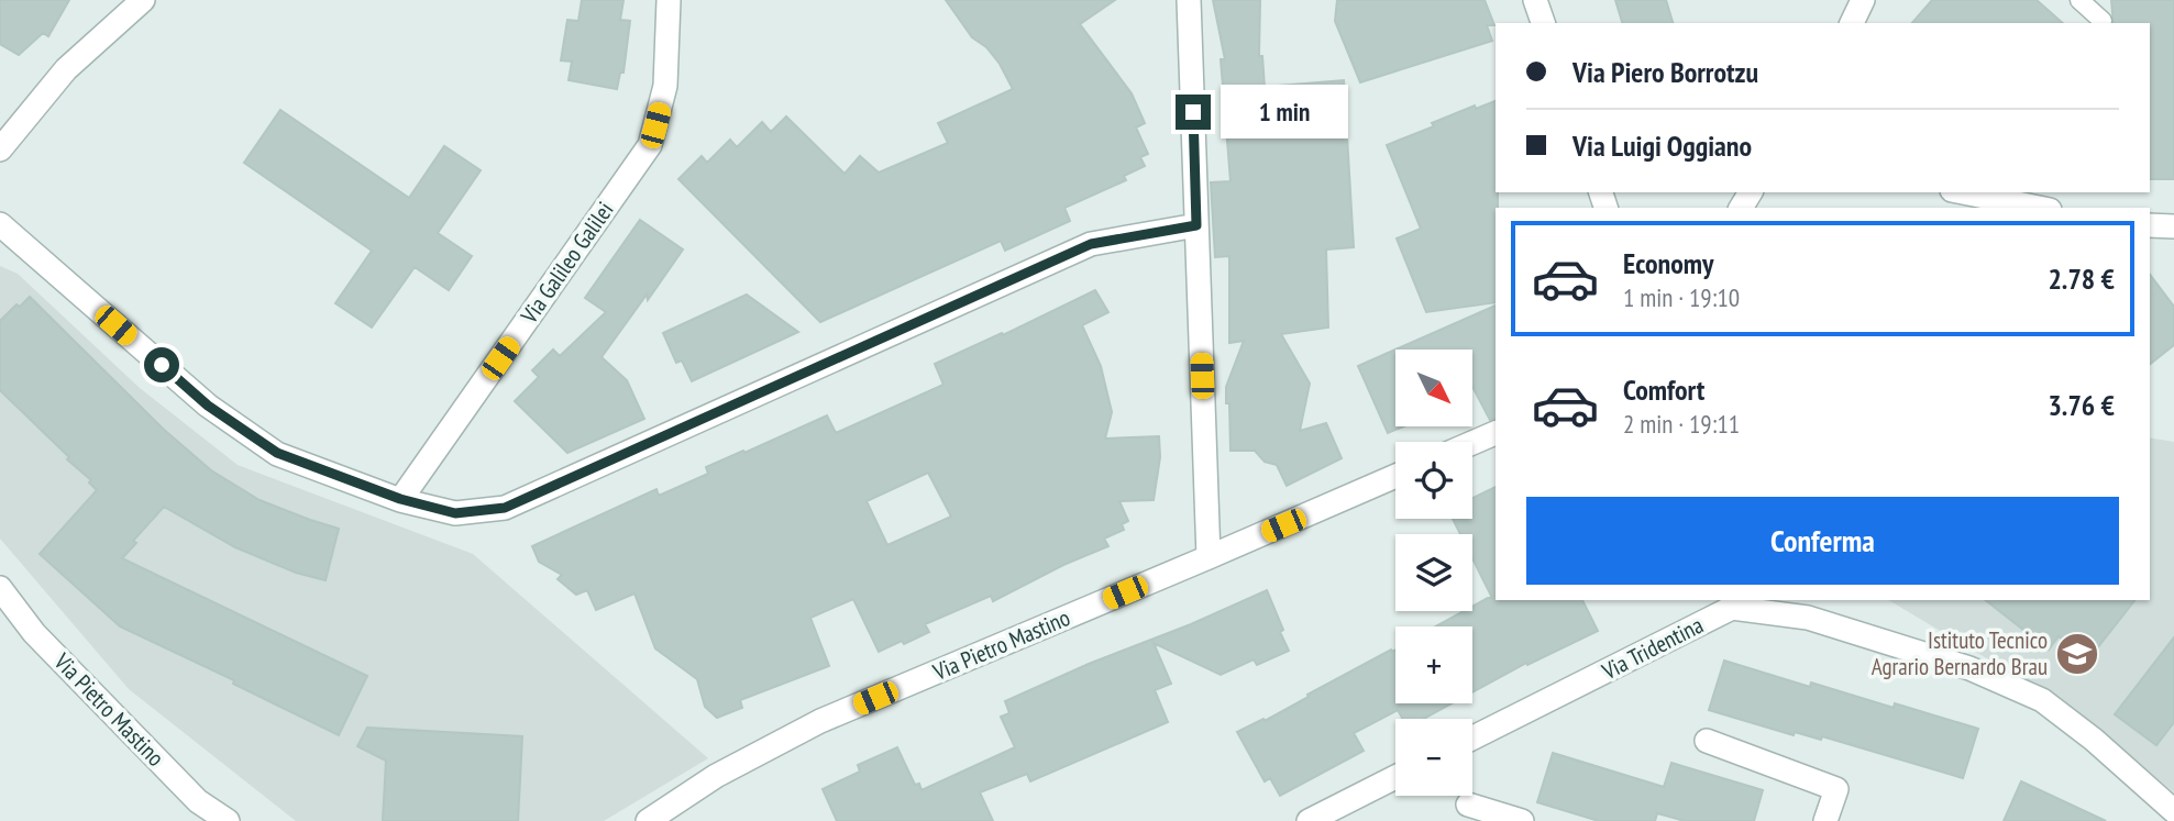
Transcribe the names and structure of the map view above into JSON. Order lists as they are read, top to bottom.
{
  "streets": {
    "street": ["Via Galileo Galilei", "Via Pietro Mastino", "Via Tridentina"]
  },
  "places": {
    "school or university": ["Istituto Tecnico Agrario Bernardo Brau"]
  },
  "north": "bottom right",
  "page": {
    "banner": ["Via Piero Borrotzu", "Via Luigi Oggiano"],
    "bubble": "1 min",
    "list": [
      {
        "name": "Economy",
        "note": "1 min · 19:10",
        "value": "2.78 €"
      },
      {
        "name": "Comfort",
        "note": "2 min · 19:11",
        "value": "3.76 €"
      }
    ],
    "map_buttons": ["+", "−"],
    "buttons": "Conferma"
  }
}
